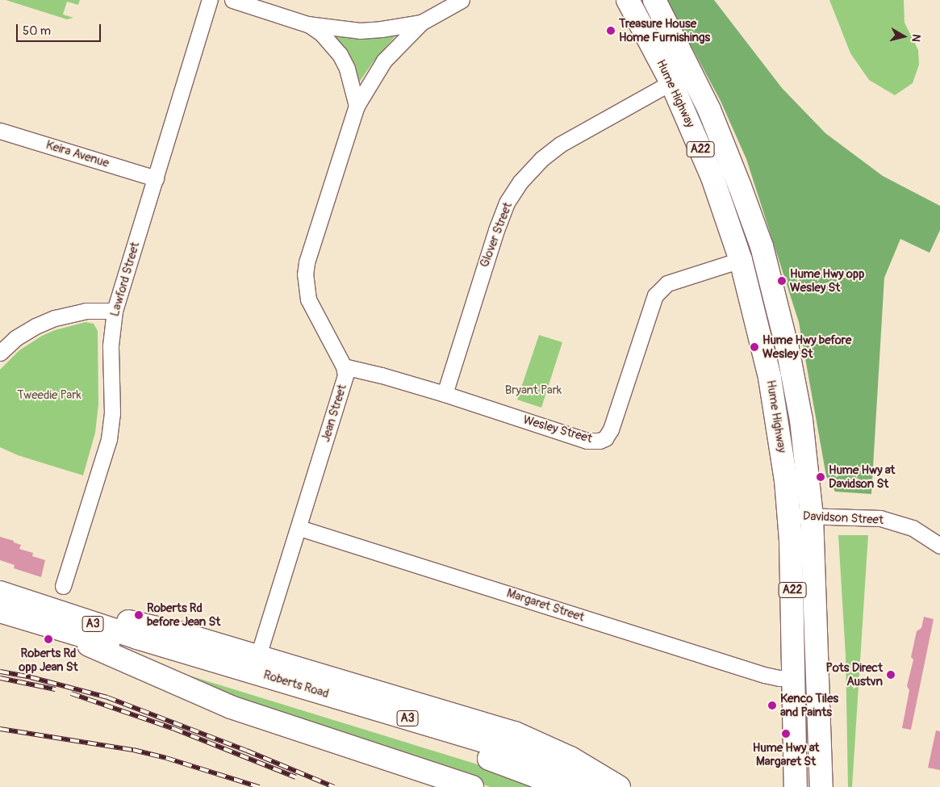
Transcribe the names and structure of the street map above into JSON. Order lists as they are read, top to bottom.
{
  "streets": {
    "highway": [
      "Hume Highway",
      "A22",
      "A3",
      "Roberts Road"
    ],
    "street": [
      "Keira Avenue",
      "Glover Street",
      "Lawford Street",
      "Jean Street",
      "Wesley Street",
      "Davidson Street",
      "Margaret Street"
    ]
  },
  "crossings": [
    ["Hume Highway", "Glover Street"],
    ["Hume Highway", "Wesley Street"],
    ["Hume Highway", "Davidson Street"],
    ["Hume Highway", "Margaret Street"],
    ["Keira Avenue", "Lawford Street"],
    ["Glover Street", "Wesley Street"],
    ["Jean Street", "Wesley Street"],
    ["Jean Street", "Margaret Street"]
  ],
  "parks": ["Bryant Park", "Tweedie Park"],
  "places": [
    "Treasure House Home Furnishings",
    "Hume Hwy opp Wesley St",
    "Hume Hwy before Wesley St",
    "Hume Hwy at Davidson St",
    "Roberts Rd before Jean St",
    "Roberts Rd opp Jean St",
    "Pots Direct Austvn",
    "Kenco Tiles and Paints",
    "Hume Hwy at Margaret St"
  ],
  "scale_bar": "50 m",
  "north": "right"
}
